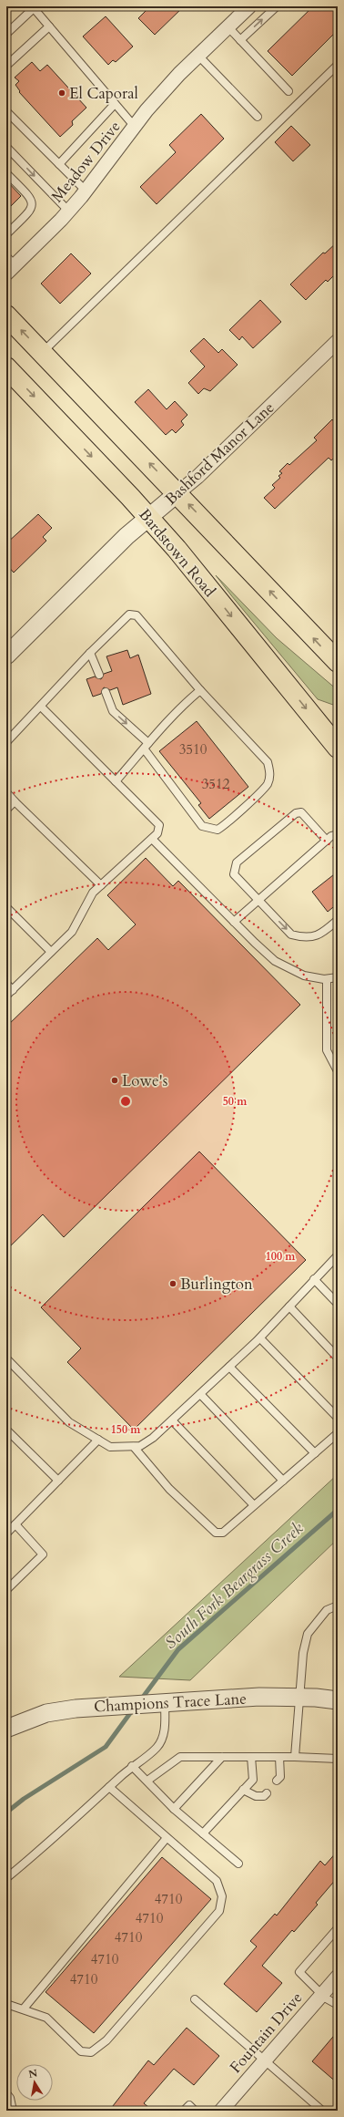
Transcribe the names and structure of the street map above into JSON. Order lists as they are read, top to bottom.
{
  "streets": {
    "main road": ["Bardstown Road"],
    "street": [
      "Meadow Drive",
      "Bashford Manor Lane",
      "Champions Trace Lane",
      "Fountain Drive"
    ]
  },
  "crossings": [
    ["Bashford Manor Lane", "Bardstown Road"]
  ],
  "water": ["South Fork Beargrass Creek"],
  "places": ["El Caporal", "Lowe's", "Burlington"],
  "house_numbers": [
    "3510",
    "3512",
    "4710",
    "4710",
    "4710",
    "4710",
    "4710"
  ],
  "north": "top",
  "rings": ["50 m", "100 m", "150 m"]
}
